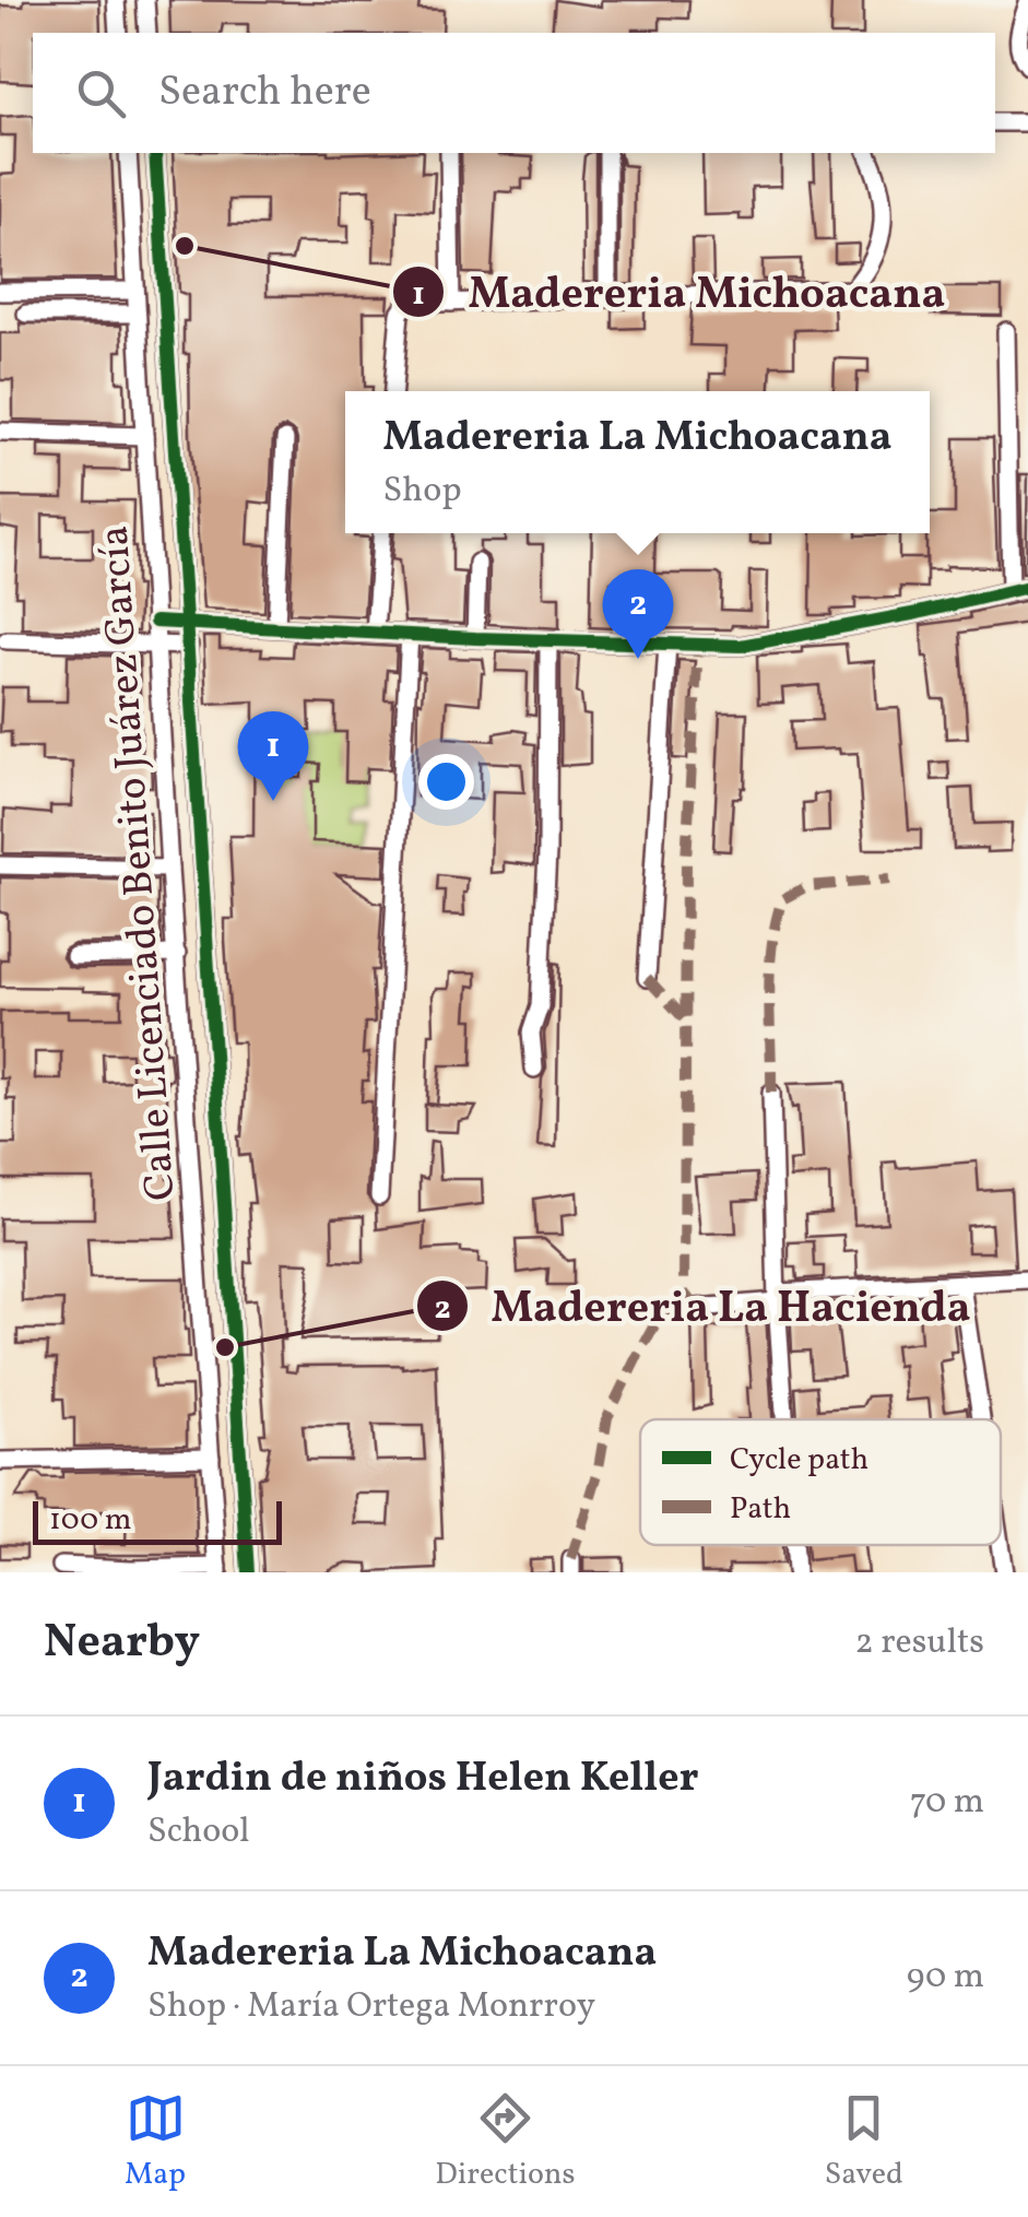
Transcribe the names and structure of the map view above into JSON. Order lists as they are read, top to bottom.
{
  "streets": {
    "street": ["Calle Licenciado Benito Juárez García"]
  },
  "places": ["Madereria Michoacana", "Madereria La Hacienda"],
  "legend": ["Cycle path", "Path"],
  "scale_bar": "100 m",
  "page": {
    "search": "Search here",
    "popup": ["Madereria La Michoacana", "Shop"],
    "pins": ["2", "1"],
    "scale": "100 m",
    "heading": ["Nearby", "2 results"],
    "list": [
      {
        "mark": "1",
        "name": "Jardin de niños Helen Keller",
        "note": "School",
        "value": "70 m"
      },
      {
        "mark": "2",
        "name": "Madereria La Michoacana",
        "note": "Shop · María Ortega Monrroy",
        "value": "90 m"
      }
    ],
    "nav": ["Map", "Directions", "Saved"]
  }
}
